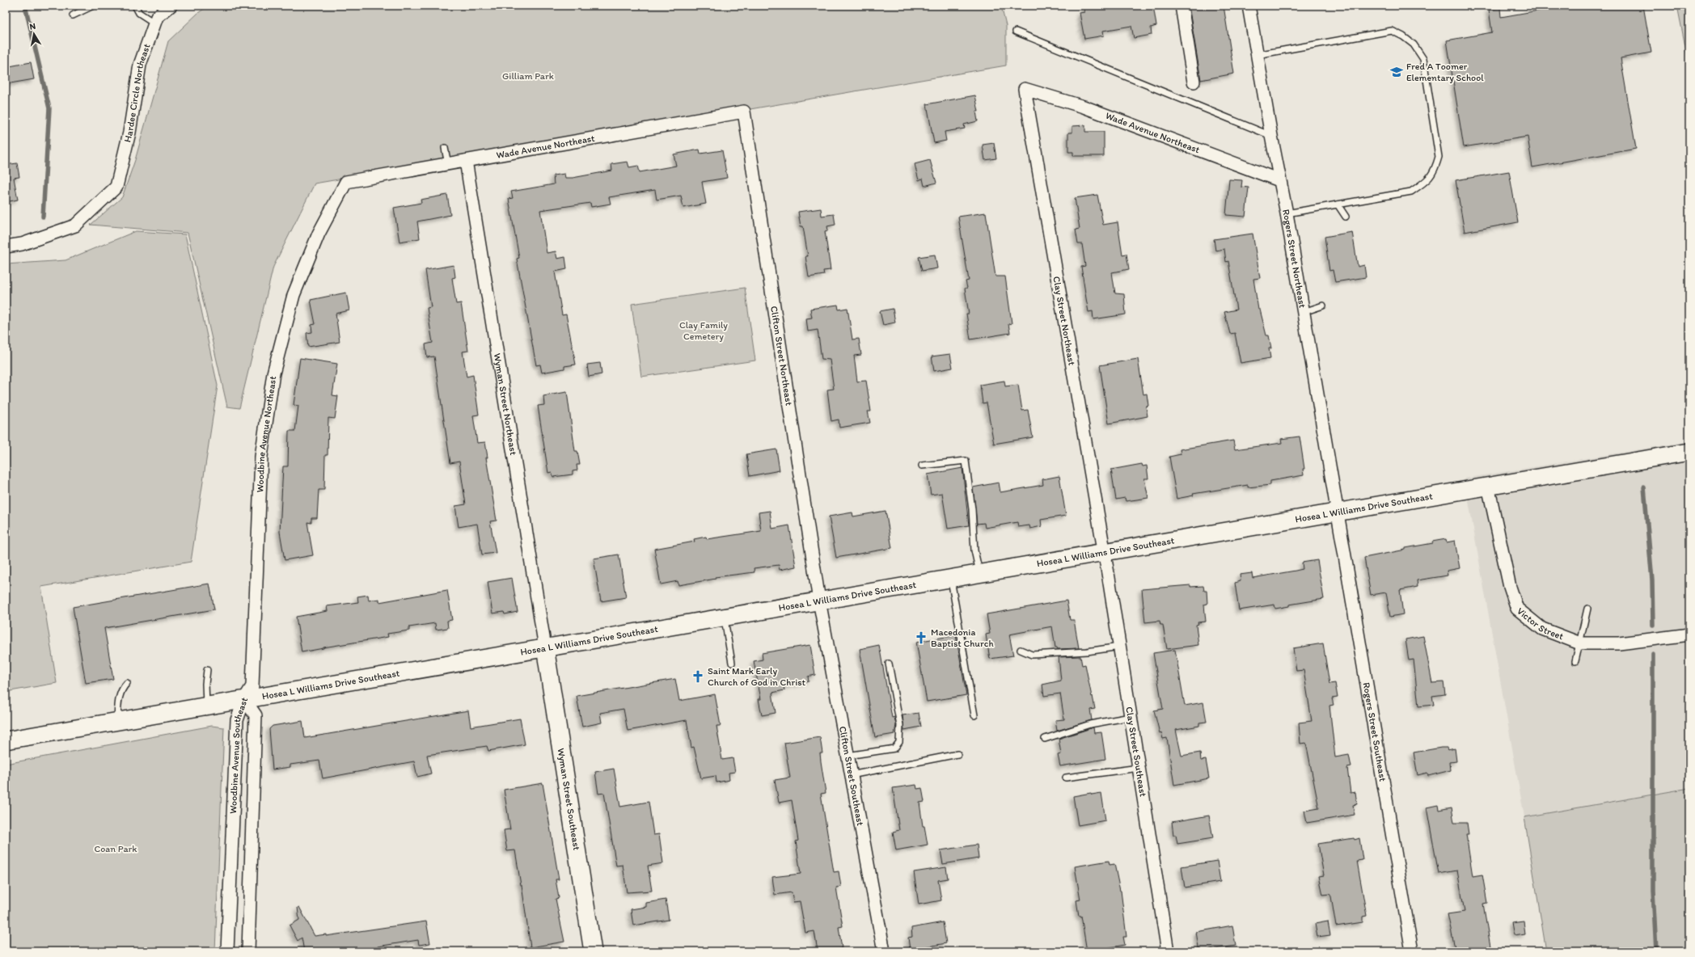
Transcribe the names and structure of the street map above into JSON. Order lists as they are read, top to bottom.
{
  "streets": {
    "street": [
      "Hardee Circle Northeast",
      "Wade Avenue Northeast",
      "Rogers Street Northeast",
      "Clay Street Northeast",
      "Clifton Street Northeast",
      "Wyman Street Northeast",
      "Woodbine Avenue Northeast",
      "Hosea L Williams Drive Southeast",
      "Victor Street",
      "Rogers Street Southeast",
      "Clay Street Southeast",
      "Woodbine Avenue Southeast",
      "Clifton Street Southeast",
      "Wyman Street Southeast"
    ]
  },
  "crossings": [
    ["Wade Avenue Northeast", "Rogers Street Northeast"],
    ["Wade Avenue Northeast", "Clay Street Northeast"],
    ["Wade Avenue Northeast", "Clifton Street Northeast"],
    ["Wade Avenue Northeast", "Wyman Street Northeast"],
    ["Wade Avenue Northeast", "Woodbine Avenue Northeast"],
    ["Rogers Street Northeast", "Hosea L Williams Drive Southeast"],
    ["Rogers Street Northeast", "Rogers Street Southeast"],
    ["Clay Street Northeast", "Hosea L Williams Drive Southeast"],
    ["Clay Street Northeast", "Clay Street Southeast"],
    ["Clifton Street Northeast", "Hosea L Williams Drive Southeast"],
    ["Clifton Street Northeast", "Clifton Street Southeast"],
    ["Wyman Street Northeast", "Hosea L Williams Drive Southeast"],
    ["Wyman Street Northeast", "Wyman Street Southeast"],
    ["Woodbine Avenue Northeast", "Hosea L Williams Drive Southeast"],
    ["Woodbine Avenue Northeast", "Woodbine Avenue Southeast"],
    ["Hosea L Williams Drive Southeast", "Victor Street"],
    ["Hosea L Williams Drive Southeast", "Rogers Street Southeast"],
    ["Hosea L Williams Drive Southeast", "Clay Street Southeast"],
    ["Hosea L Williams Drive Southeast", "Woodbine Avenue Southeast"],
    ["Hosea L Williams Drive Southeast", "Clifton Street Southeast"],
    ["Hosea L Williams Drive Southeast", "Wyman Street Southeast"]
  ],
  "parks": ["Gilliam Park", "Clay Family Cemetery", "Coan Park"],
  "places": {
    "school or university": ["Fred A Toomer Elementary School"],
    "church": ["Macedonia Baptist Church", "Saint Mark Early Church of God in Christ"]
  },
  "north": "top"
}
